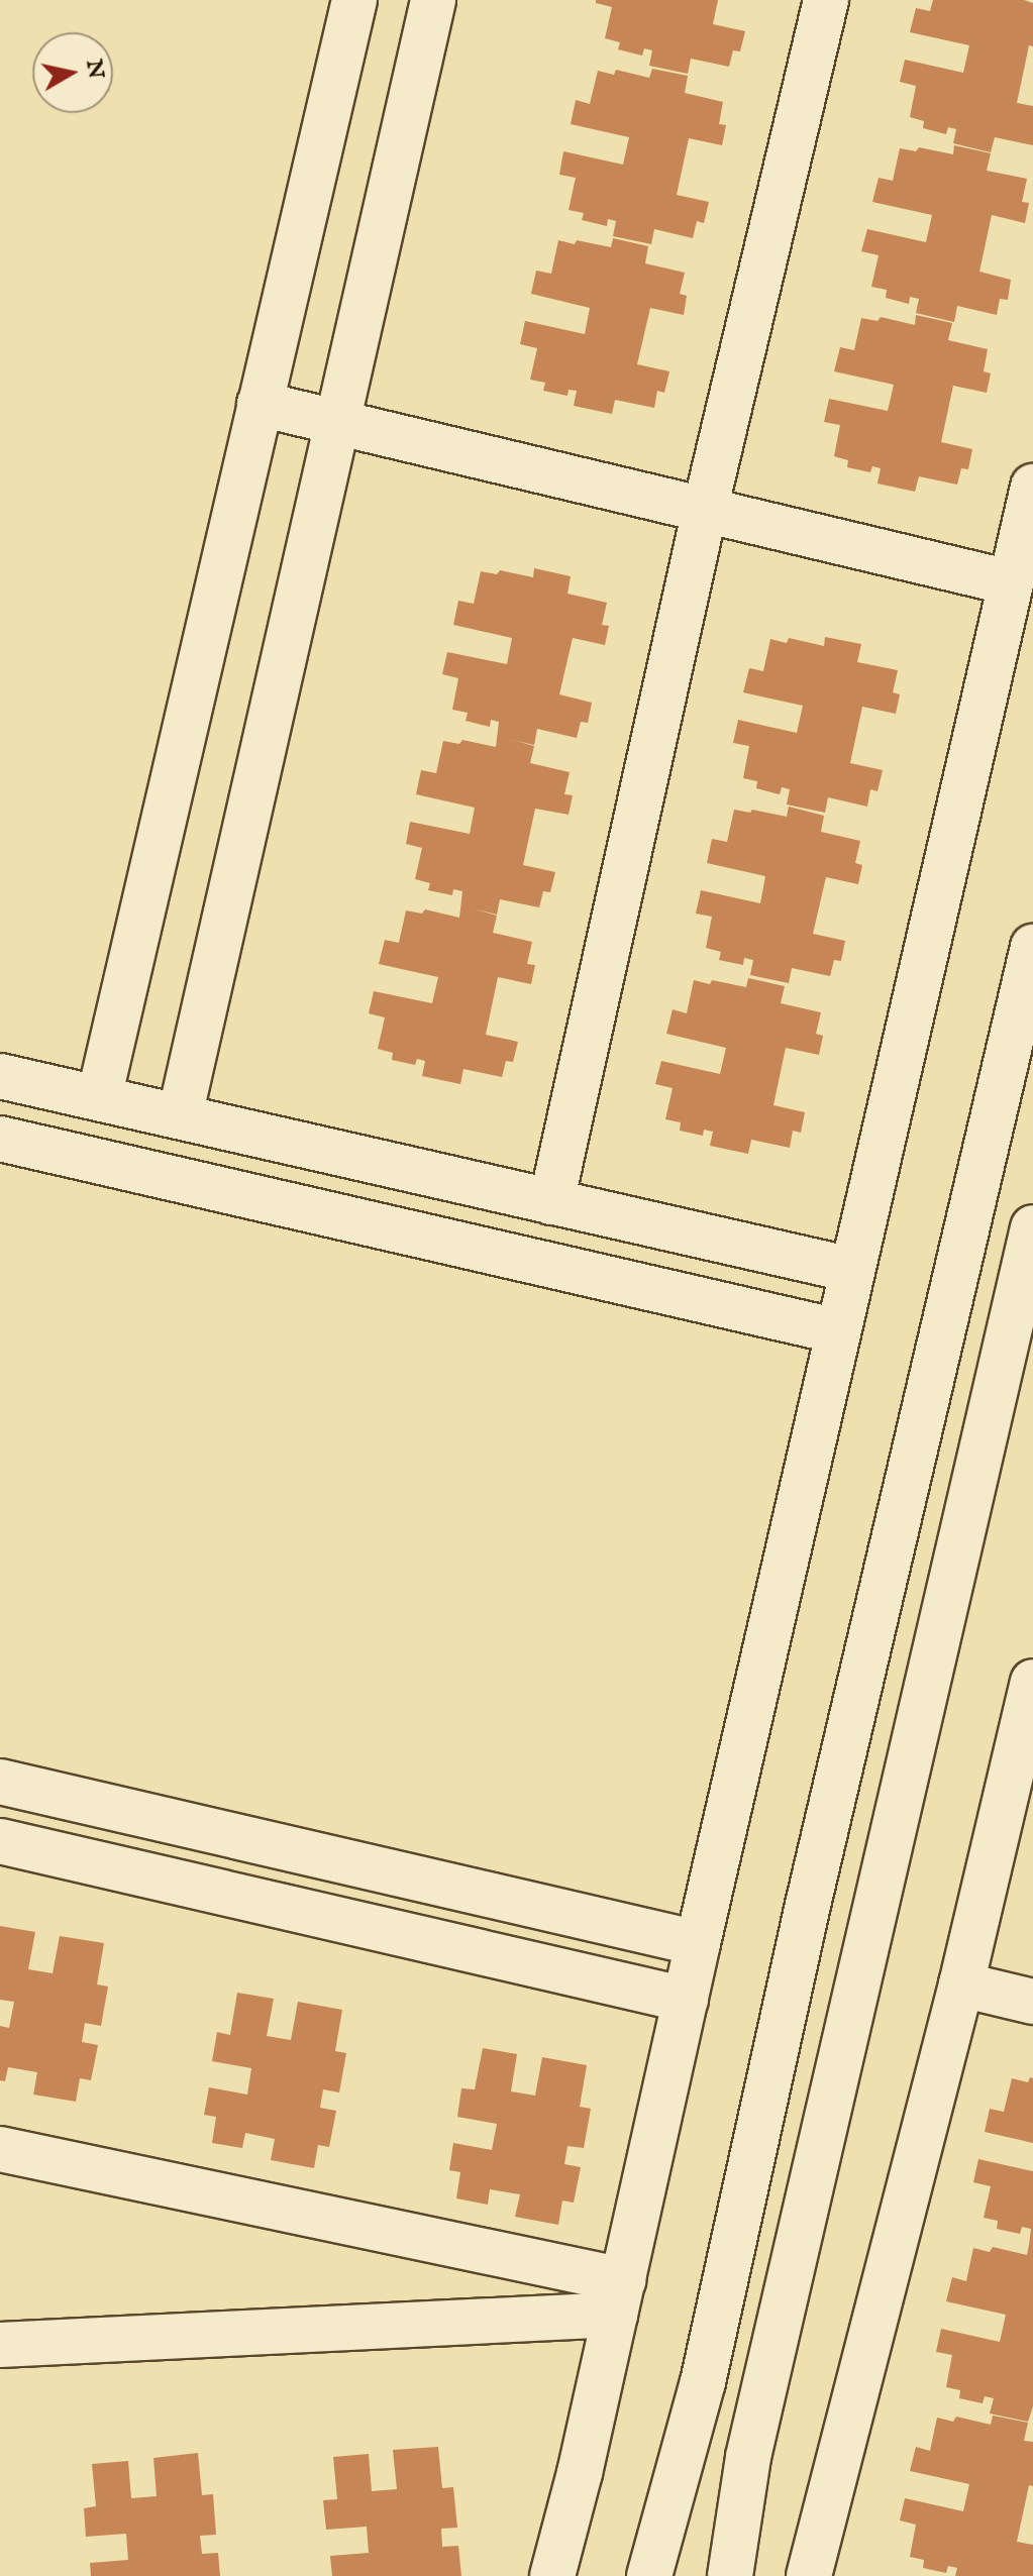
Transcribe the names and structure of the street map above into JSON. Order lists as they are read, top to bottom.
{
  "north": "right"
}
